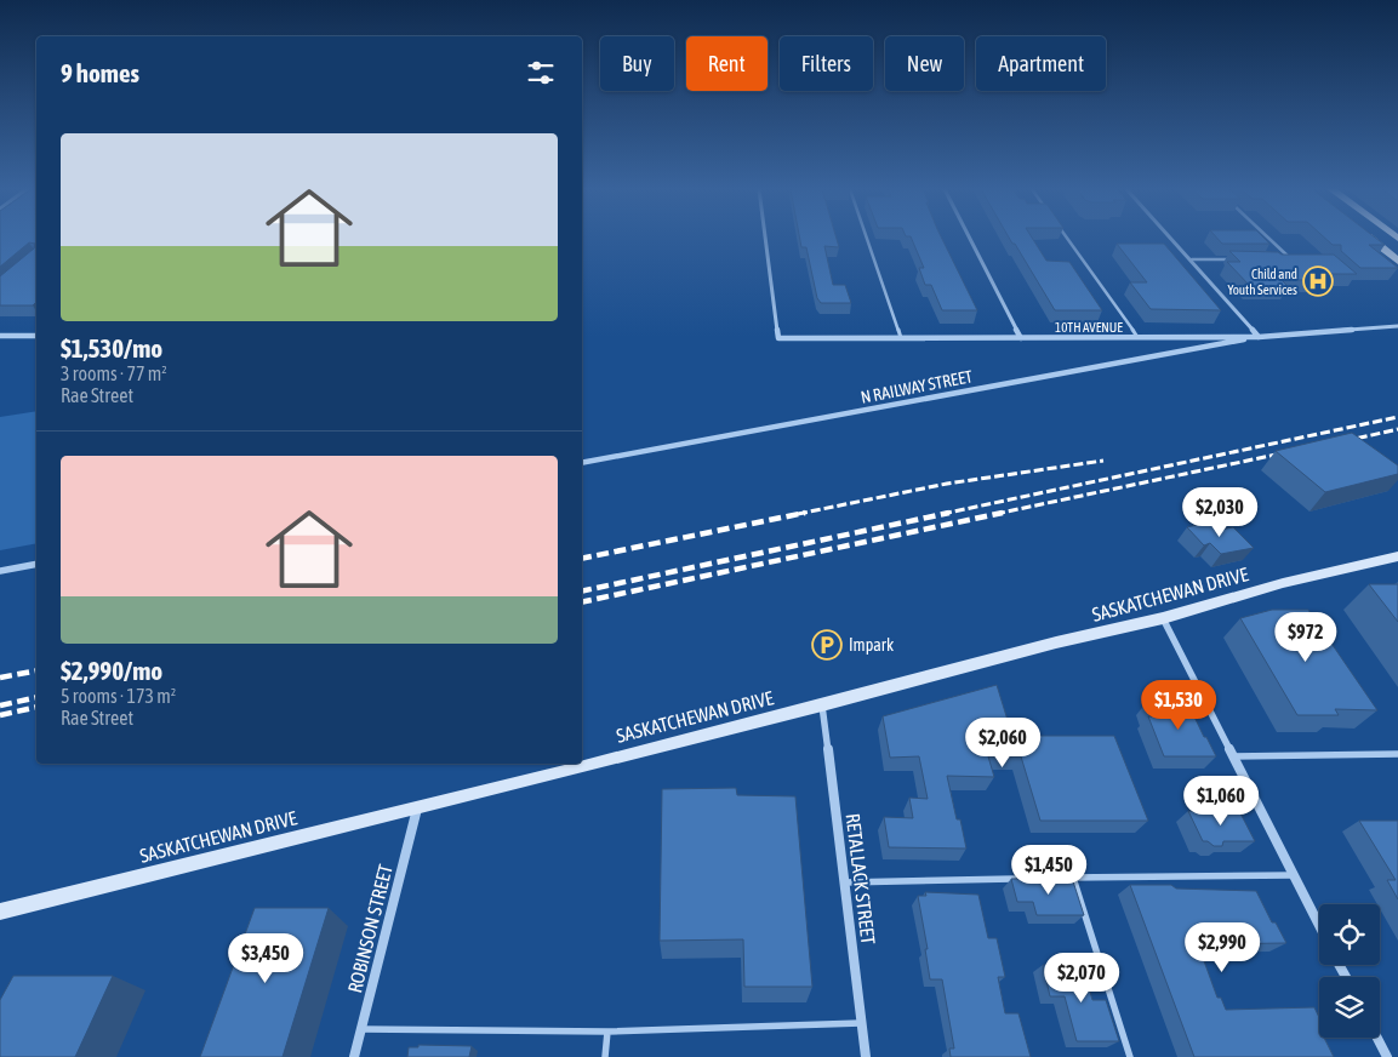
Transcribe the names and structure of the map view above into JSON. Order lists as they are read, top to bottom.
{
  "streets": {
    "main road": ["SASKATCHEWAN DRIVE"],
    "street": [
      "10TH AVENUE",
      "N RAILWAY STREET",
      "RETALLACK STREET",
      "ROBINSON STREET"
    ]
  },
  "crossings": [
    ["10TH AVENUE", "N RAILWAY STREET"],
    ["SASKATCHEWAN DRIVE", "RETALLACK STREET"],
    ["SASKATCHEWAN DRIVE", "ROBINSON STREET"]
  ],
  "places": {
    "hospital": ["Child and Youth Services"],
    "parking": ["Impark"]
  },
  "page": {
    "chip": [
      "Buy",
      "Rent",
      "Filters",
      "New",
      "Apartment"
    ],
    "heading": "9 homes",
    "list": [
      {
        "name": "$1,530/mo",
        "note": "3 rooms · 77 m² · Rae Street"
      },
      {
        "name": "$2,990/mo",
        "note": "5 rooms · 173 m² · Rae Street"
      }
    ],
    "price": [
      "$2,030",
      "$972",
      "$1,530",
      "$2,060",
      "$1,060",
      "$1,450",
      "$2,990",
      "$3,450",
      "$2,070"
    ]
  }
}
